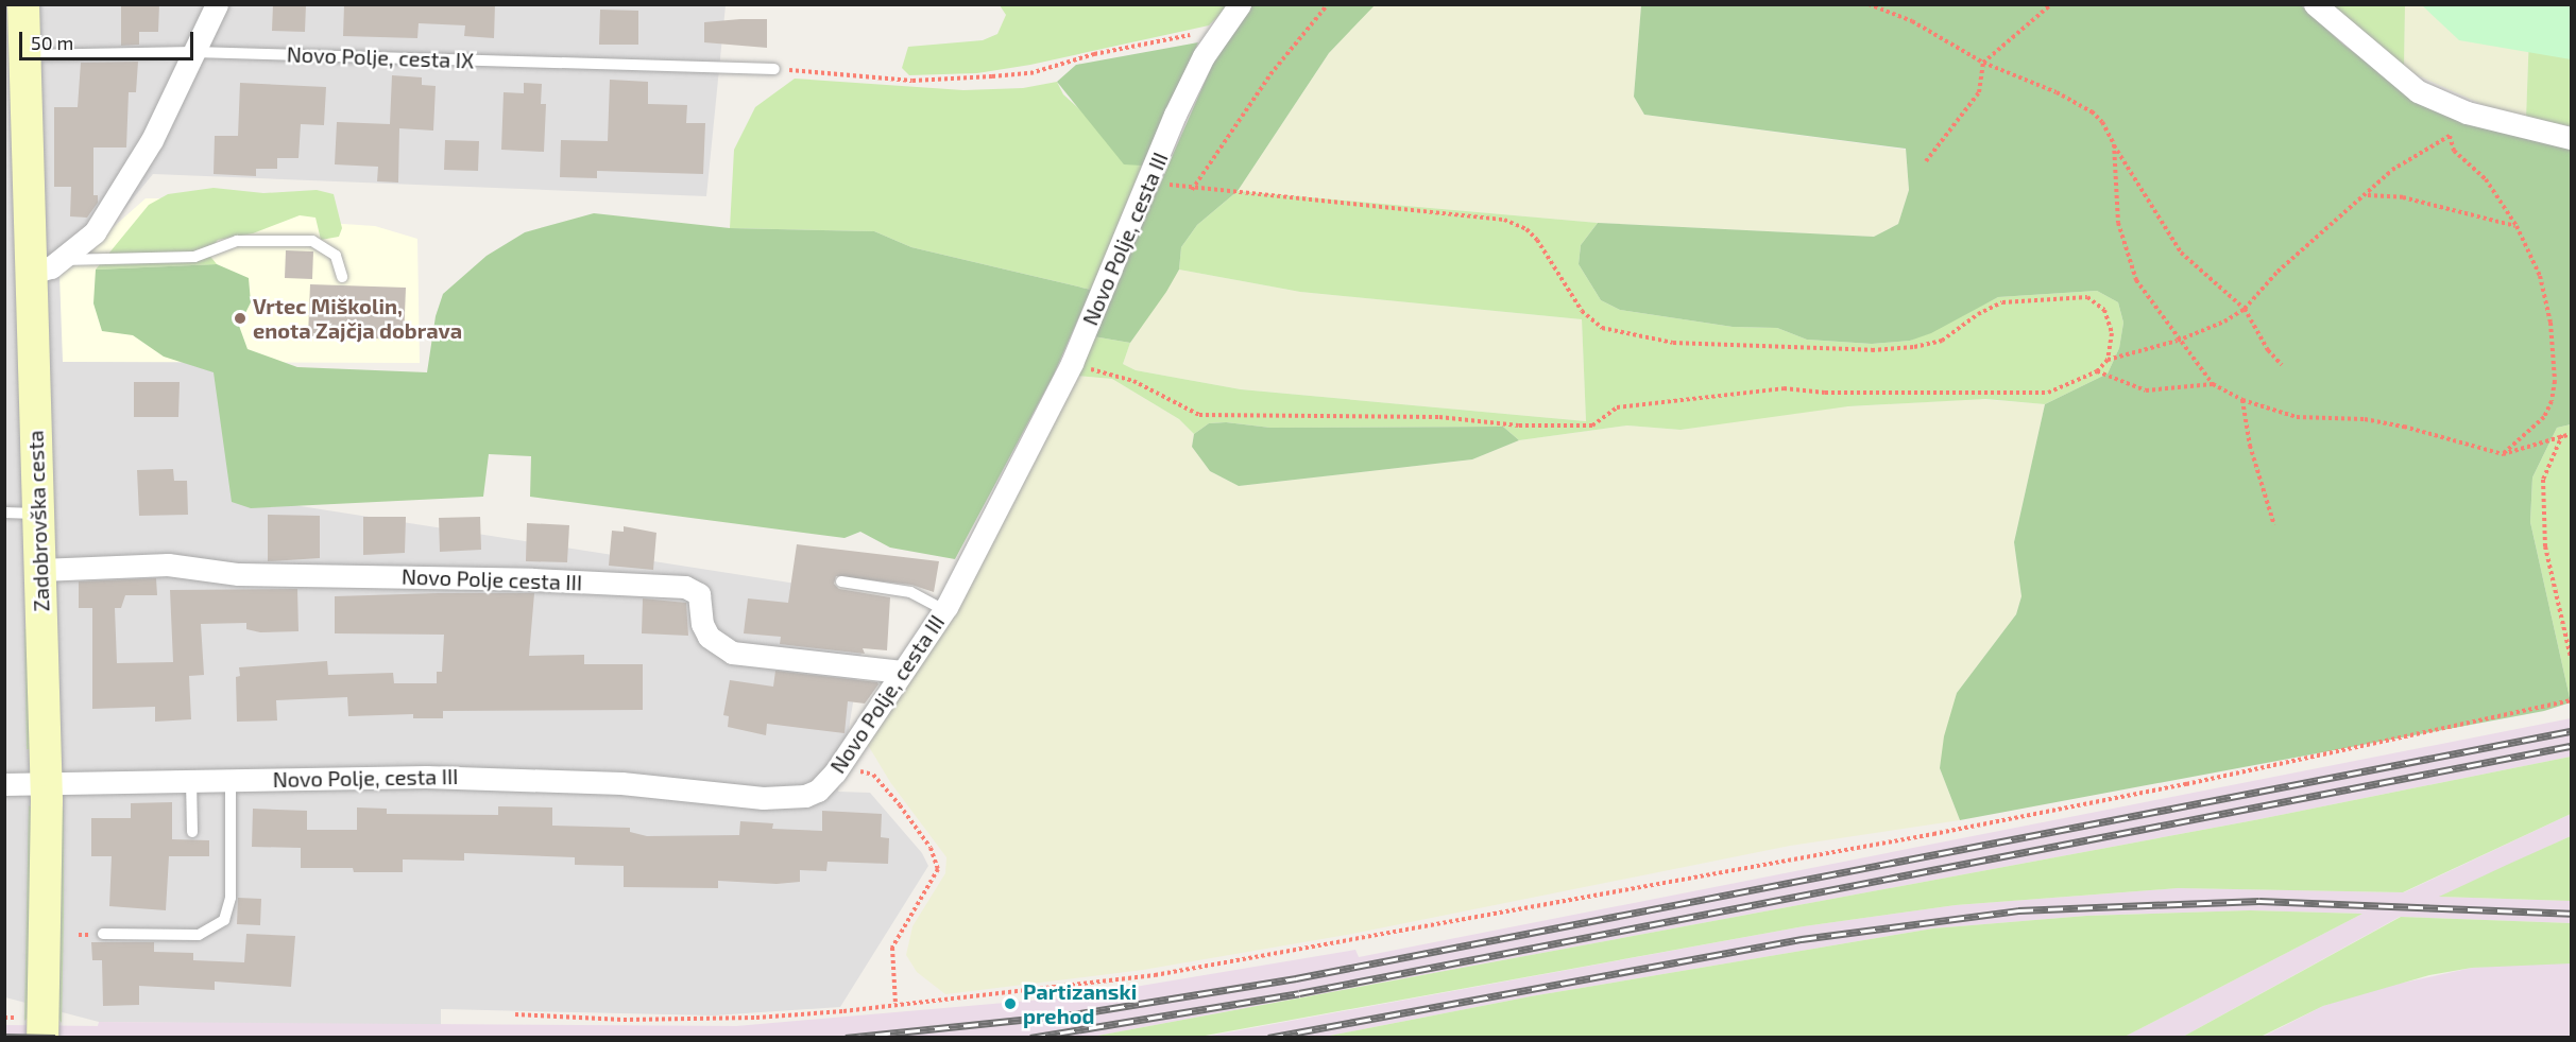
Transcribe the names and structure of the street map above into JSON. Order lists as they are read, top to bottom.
{
  "streets": {
    "main road": ["Zadobrovška cesta"],
    "street": ["Novo Polje, cesta III", "Novo Polje cesta III"],
    "lane": ["Novo Polje, cesta IX"]
  },
  "crossings": [
    ["Novo Polje, cesta IX", "Zadobrovška cesta"],
    ["Novo Polje, cesta III", "Zadobrovška cesta"],
    ["Novo Polje, cesta III", "Novo Polje cesta III"],
    ["Zadobrovška cesta", "Novo Polje cesta III"]
  ],
  "places": ["Vrtec Miškolin, enota Zajčja dobrava", "Partizanski prehod"],
  "scale_bar": "50 m"
}
